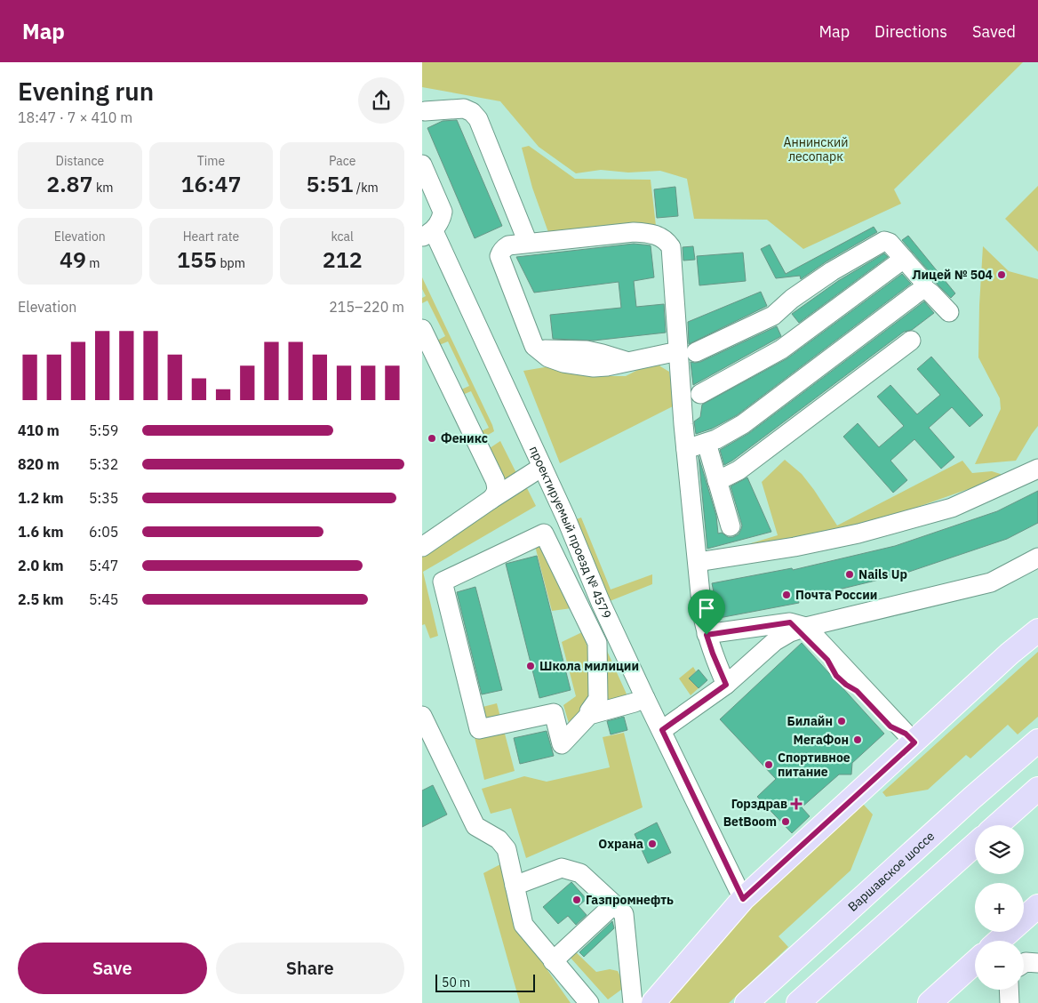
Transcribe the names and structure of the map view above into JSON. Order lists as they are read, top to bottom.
{
  "streets": {
    "main road": ["Варшавское шоссе"],
    "street": ["проектируемый проезд № 4579"]
  },
  "parks": ["Аннинский лесопарк"],
  "places": {
    "other": [
      "Лицей № 504",
      "Феникс",
      "Nails Up",
      "Почта России",
      "Школа милиции",
      "Билайн",
      "МегаФон",
      "Спортивное питание",
      "BetBoom",
      "Охрана",
      "Газпромнефть"
    ],
    "health": ["Горздрав"]
  },
  "scale_bar": "50 m",
  "page": {
    "header": "Map",
    "nav": ["Map", "Directions", "Saved"],
    "heading": ["Evening run", "18:47 · 7 × 410 m"],
    "stats": [
      ["Distance", "2.87 km"],
      ["Time", "16:47"],
      ["Pace", "5:51 /km"],
      ["Elevation", "49 m"],
      ["Heart rate", "155 bpm"],
      ["kcal", "212"]
    ],
    "chart": ["Elevation", "215–220 m"],
    "list": [
      {
        "name": "410 m",
        "note": "5:59"
      },
      {
        "name": "820 m",
        "note": "5:32"
      },
      {
        "name": "1.2 km",
        "note": "5:35"
      },
      {
        "name": "1.6 km",
        "note": "6:05"
      },
      {
        "name": "2.0 km",
        "note": "5:47"
      },
      {
        "name": "2.5 km",
        "note": "5:45"
      }
    ],
    "map_buttons": ["+", "−"],
    "buttons": ["Save", "Share"],
    "scale": "50 m"
  }
}
